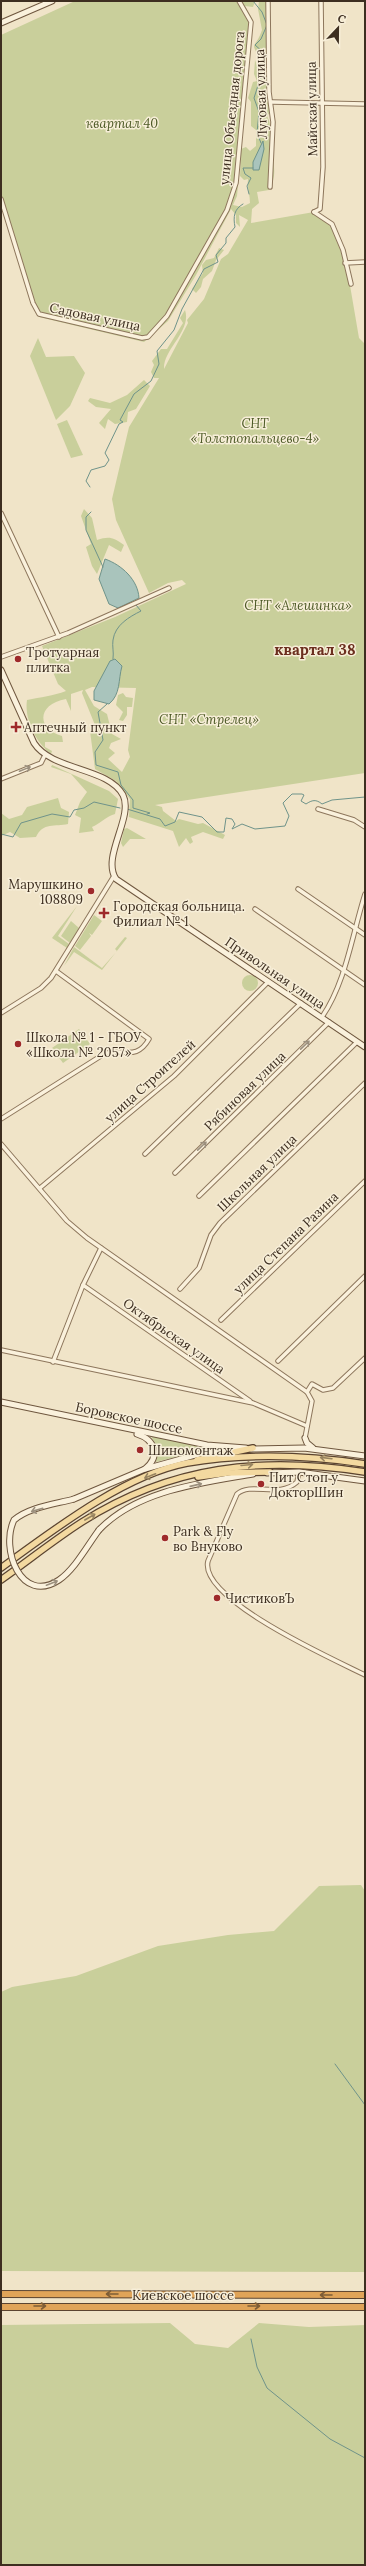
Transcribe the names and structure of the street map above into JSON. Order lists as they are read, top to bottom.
{
  "streets": {
    "highway": ["Киевское шоссе"],
    "main road": ["Привольная улица", "Боровское шоссе"],
    "street": [
      "Луговая улица",
      "улица Объездная дорога",
      "Майская улица",
      "Садовая улица",
      "улица Строителей",
      "Рябиновая улица",
      "Школьная улица",
      "улица Степана Разина",
      "Октябрьская улица"
    ]
  },
  "crossings": [
    ["улица Объездная дорога", "Садовая улица"],
    ["Привольная улица", "улица Строителей"],
    ["Привольная улица", "Рябиновая улица"]
  ],
  "one_way": ["Рябиновая улица"],
  "districts": ["квартал 38"],
  "parks": [
    "квартал 40",
    "СНТ «Толстопальцево-4»",
    "СНТ «Алешинка»",
    "СНТ «Стрелец»"
  ],
  "places": {
    "other": [
      "Тротуарная плитка",
      "Марушкино 108809",
      "Школа № 1 - ГБОУ «Школа № 2057»",
      "Шиномонтаж",
      "Пит Стоп у ДокторШин",
      "Park & Fly во Внуково",
      "ЧистиковЪ"
    ],
    "health": ["Аптечный пункт", "Городская больница. Филиал № 1"]
  },
  "north": "top"
}
